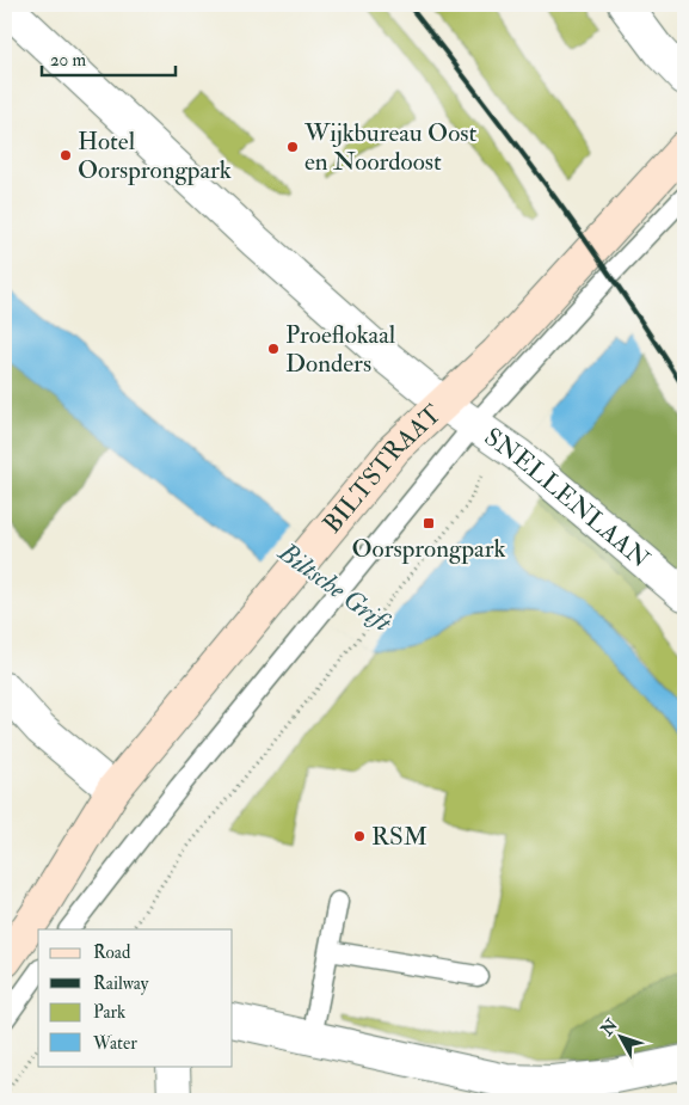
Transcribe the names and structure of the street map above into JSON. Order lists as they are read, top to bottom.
{
  "streets": {
    "street": ["BILTSTRAAT", "SNELLENLAAN"]
  },
  "crossings": [
    ["BILTSTRAAT", "SNELLENLAAN"]
  ],
  "water": ["Biltsche Grift"],
  "places": {
    "other": [
      "Wijkbureau Oost en Noordoost",
      "Hotel Oorsprongpark",
      "Proeflokaal Donders",
      "RSM"
    ],
    "transit": ["Oorsprongpark"]
  },
  "legend": [
    "Road",
    "Railway",
    "Park",
    "Water"
  ],
  "scale_bar": "20 m",
  "north": "top left"
}
